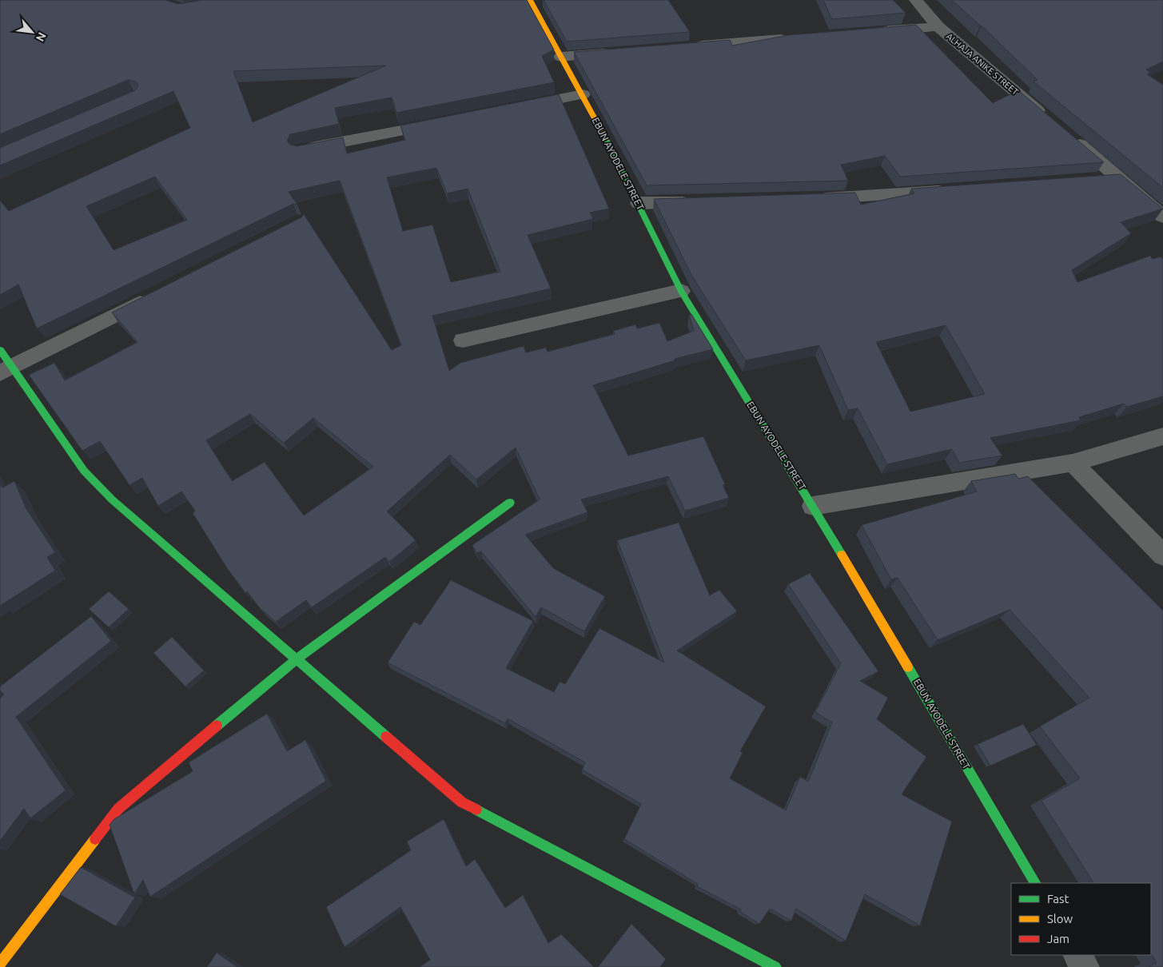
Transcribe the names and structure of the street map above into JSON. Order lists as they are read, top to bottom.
{
  "streets": {
    "street": ["ALHAJA ANIKE STREET", "EBUN AYODELE STREET"]
  },
  "legend": ["Fast", "Slow", "Jam"],
  "north": "bottom right"
}
